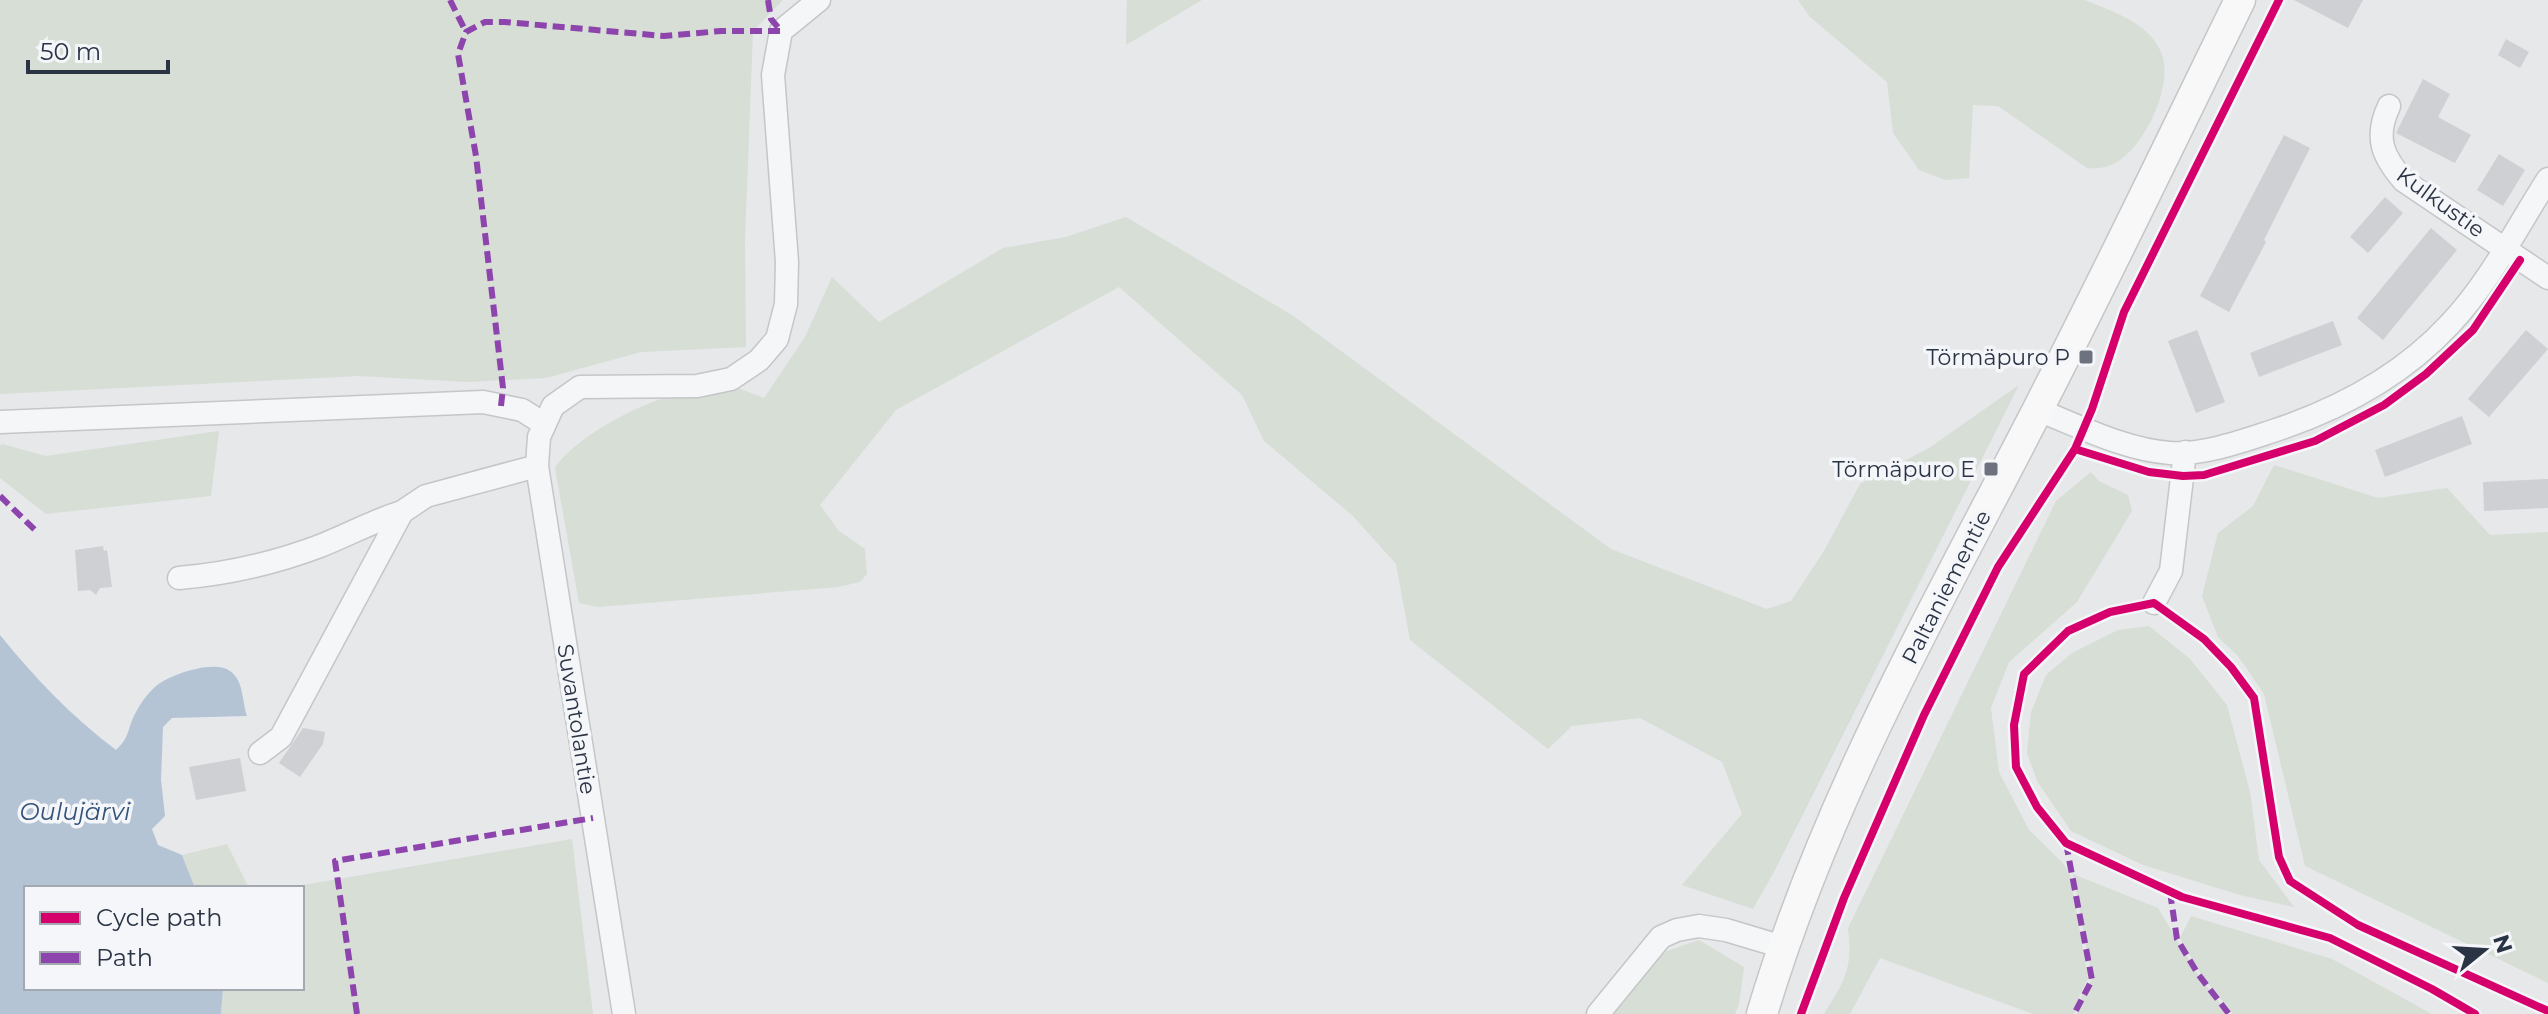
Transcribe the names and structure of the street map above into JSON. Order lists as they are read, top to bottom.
{
  "streets": {
    "street": ["Kulkustie", "Paltaniementie", "Suvantolantie"]
  },
  "water": ["Oulujärvi"],
  "places": {
    "transit": ["Törmäpuro P", "Törmäpuro E"]
  },
  "legend": ["Cycle path", "Path"],
  "scale_bar": "50 m",
  "north": "right"
}
